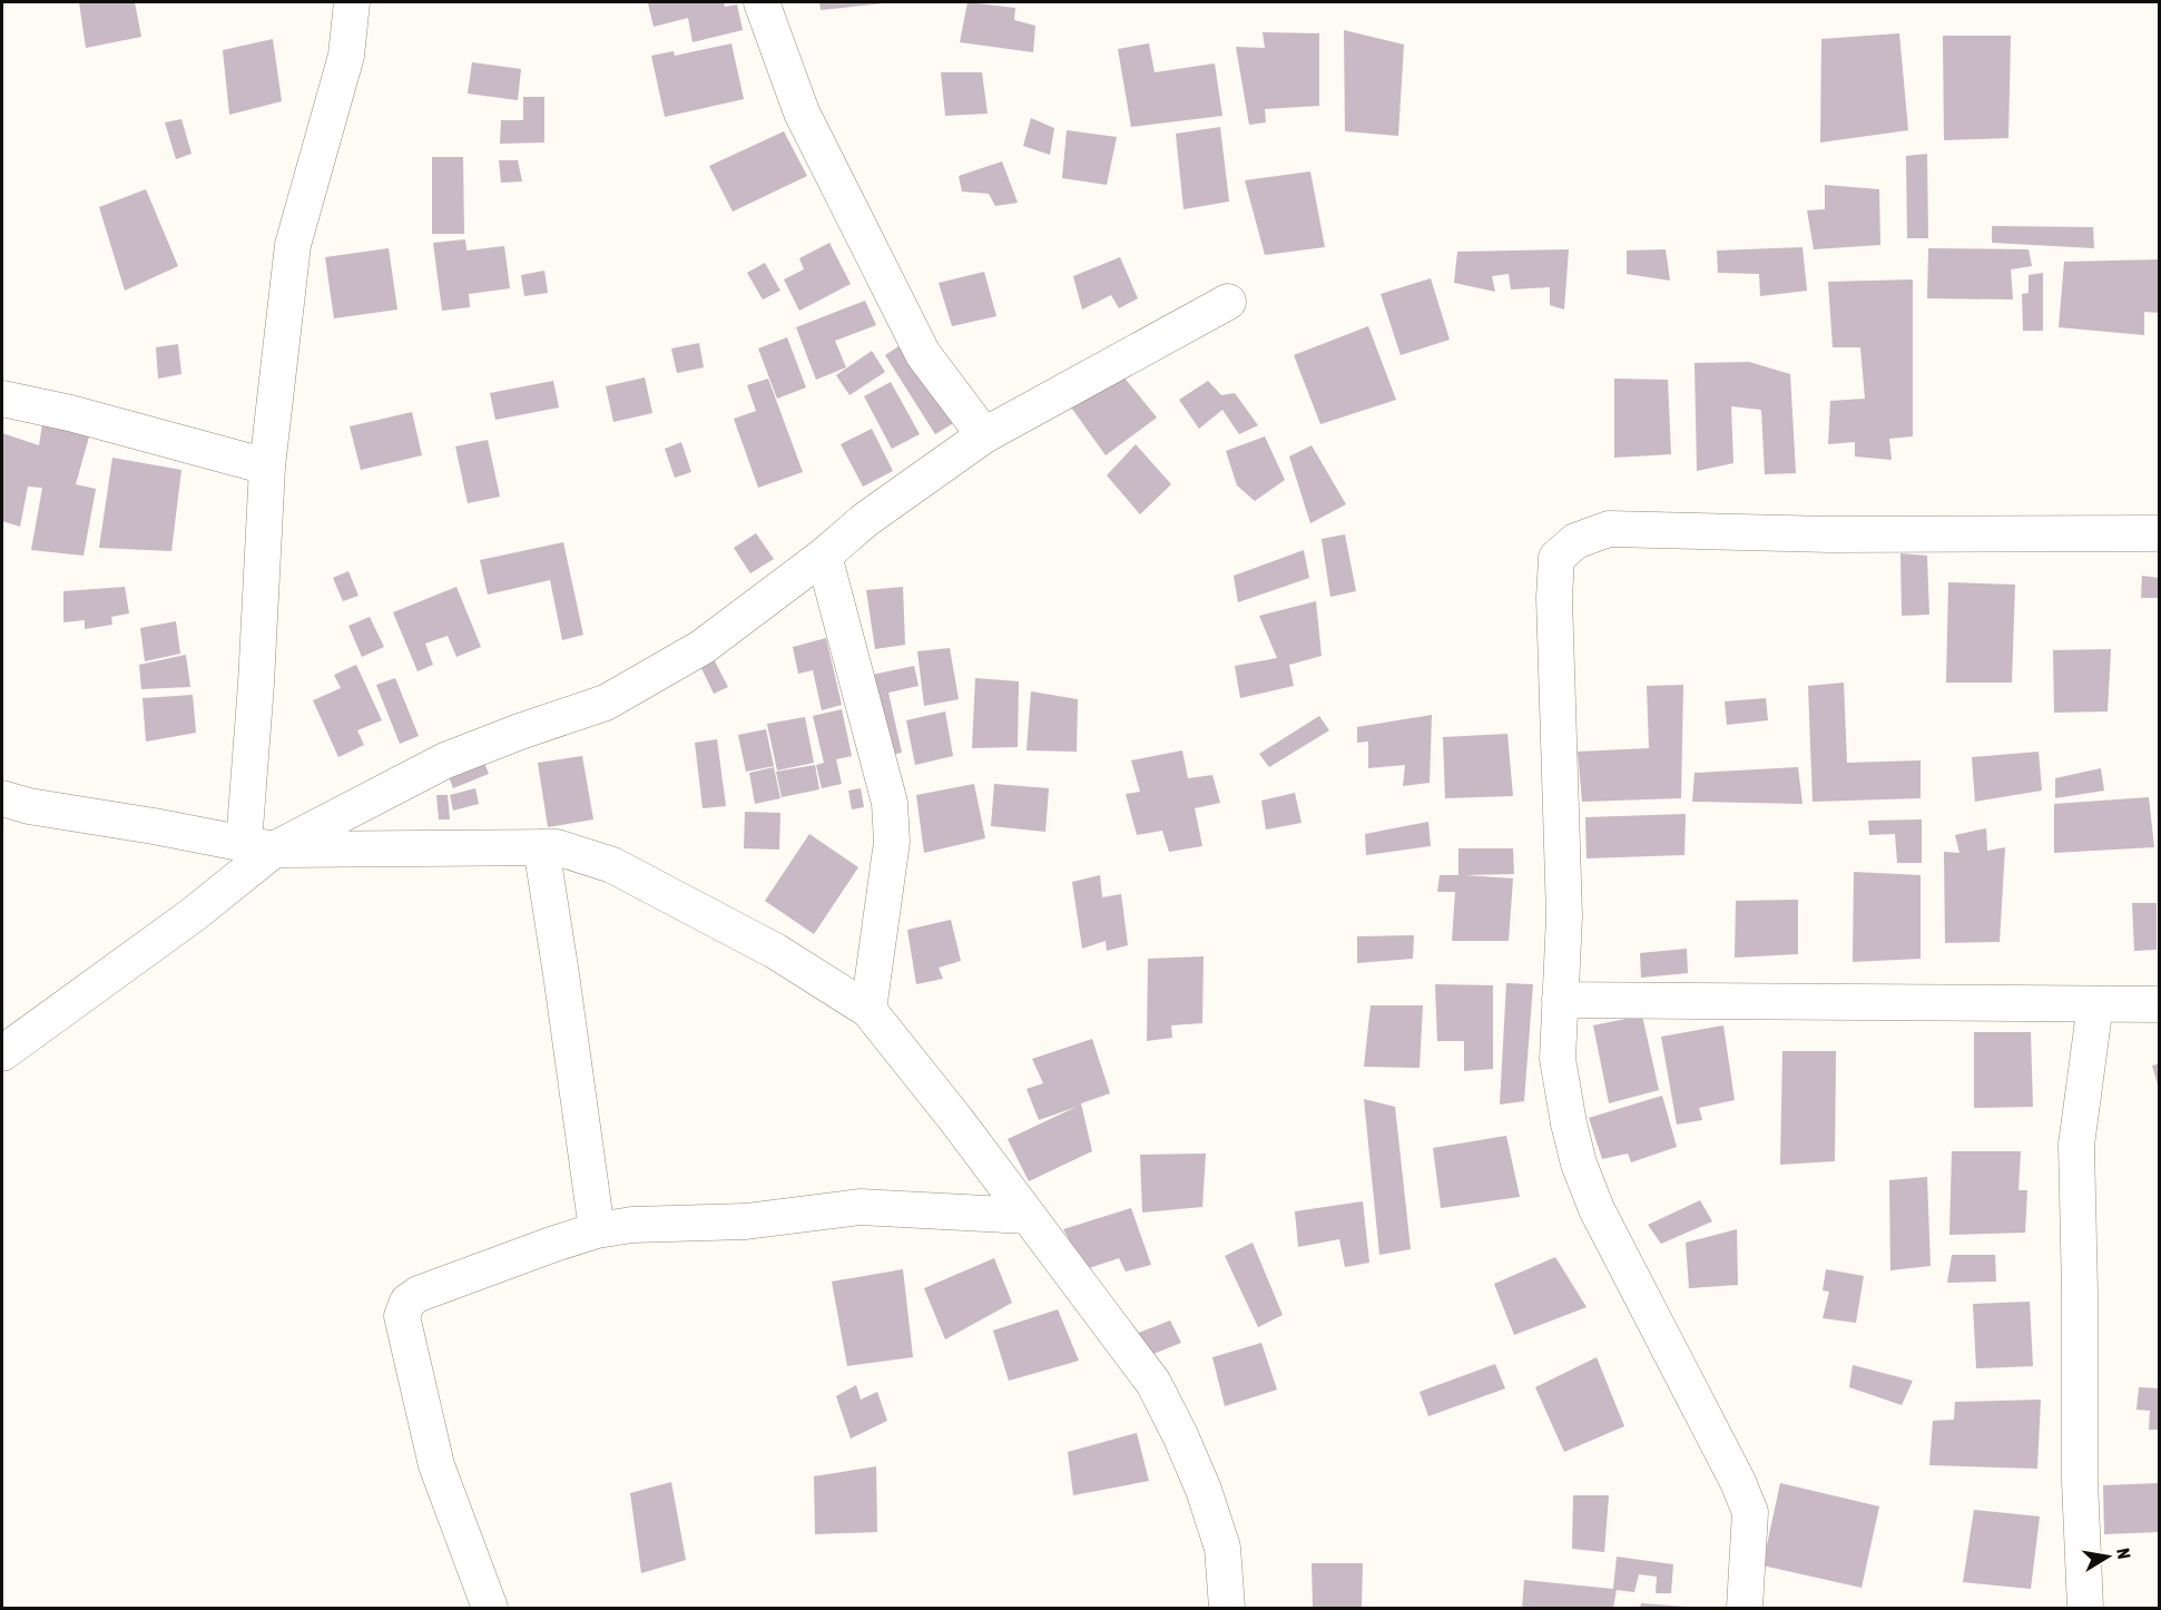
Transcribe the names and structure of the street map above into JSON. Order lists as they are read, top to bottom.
{
  "north": "right"
}
